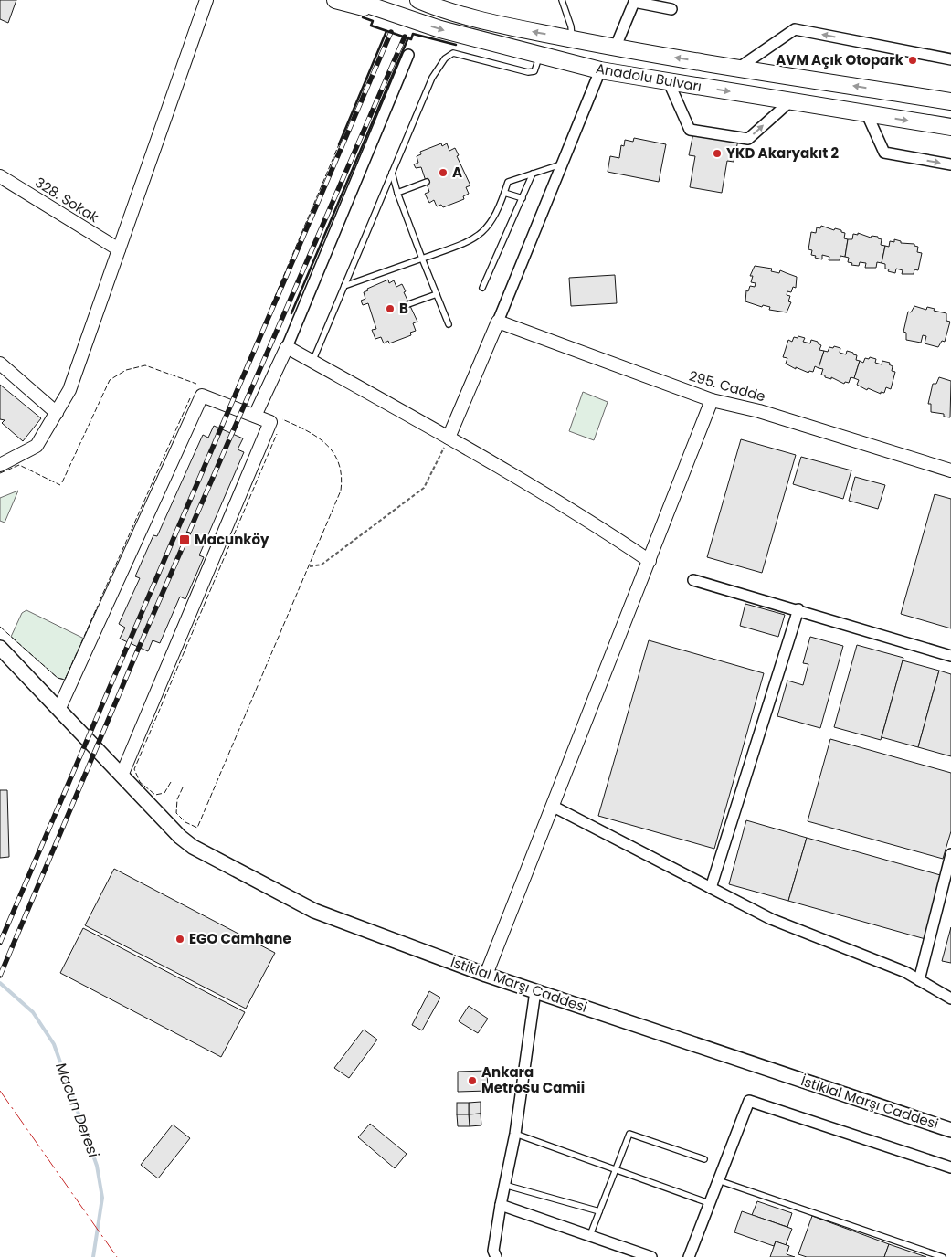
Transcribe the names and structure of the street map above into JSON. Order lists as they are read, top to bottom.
{
  "streets": {
    "main road": ["Anadolu Bulvarı", "İstiklal Marşı Caddesi"],
    "street": ["328. Sokak", "295. Cadde"]
  },
  "water": ["Macun Deresi"],
  "places": {
    "other": [
      "AVM Açık Otopark",
      "YKD Akaryakıt 2",
      "A",
      "B",
      "EGO Camhane",
      "Ankara Metrosu Camii"
    ],
    "transit": ["Macunköy"]
  }
}
